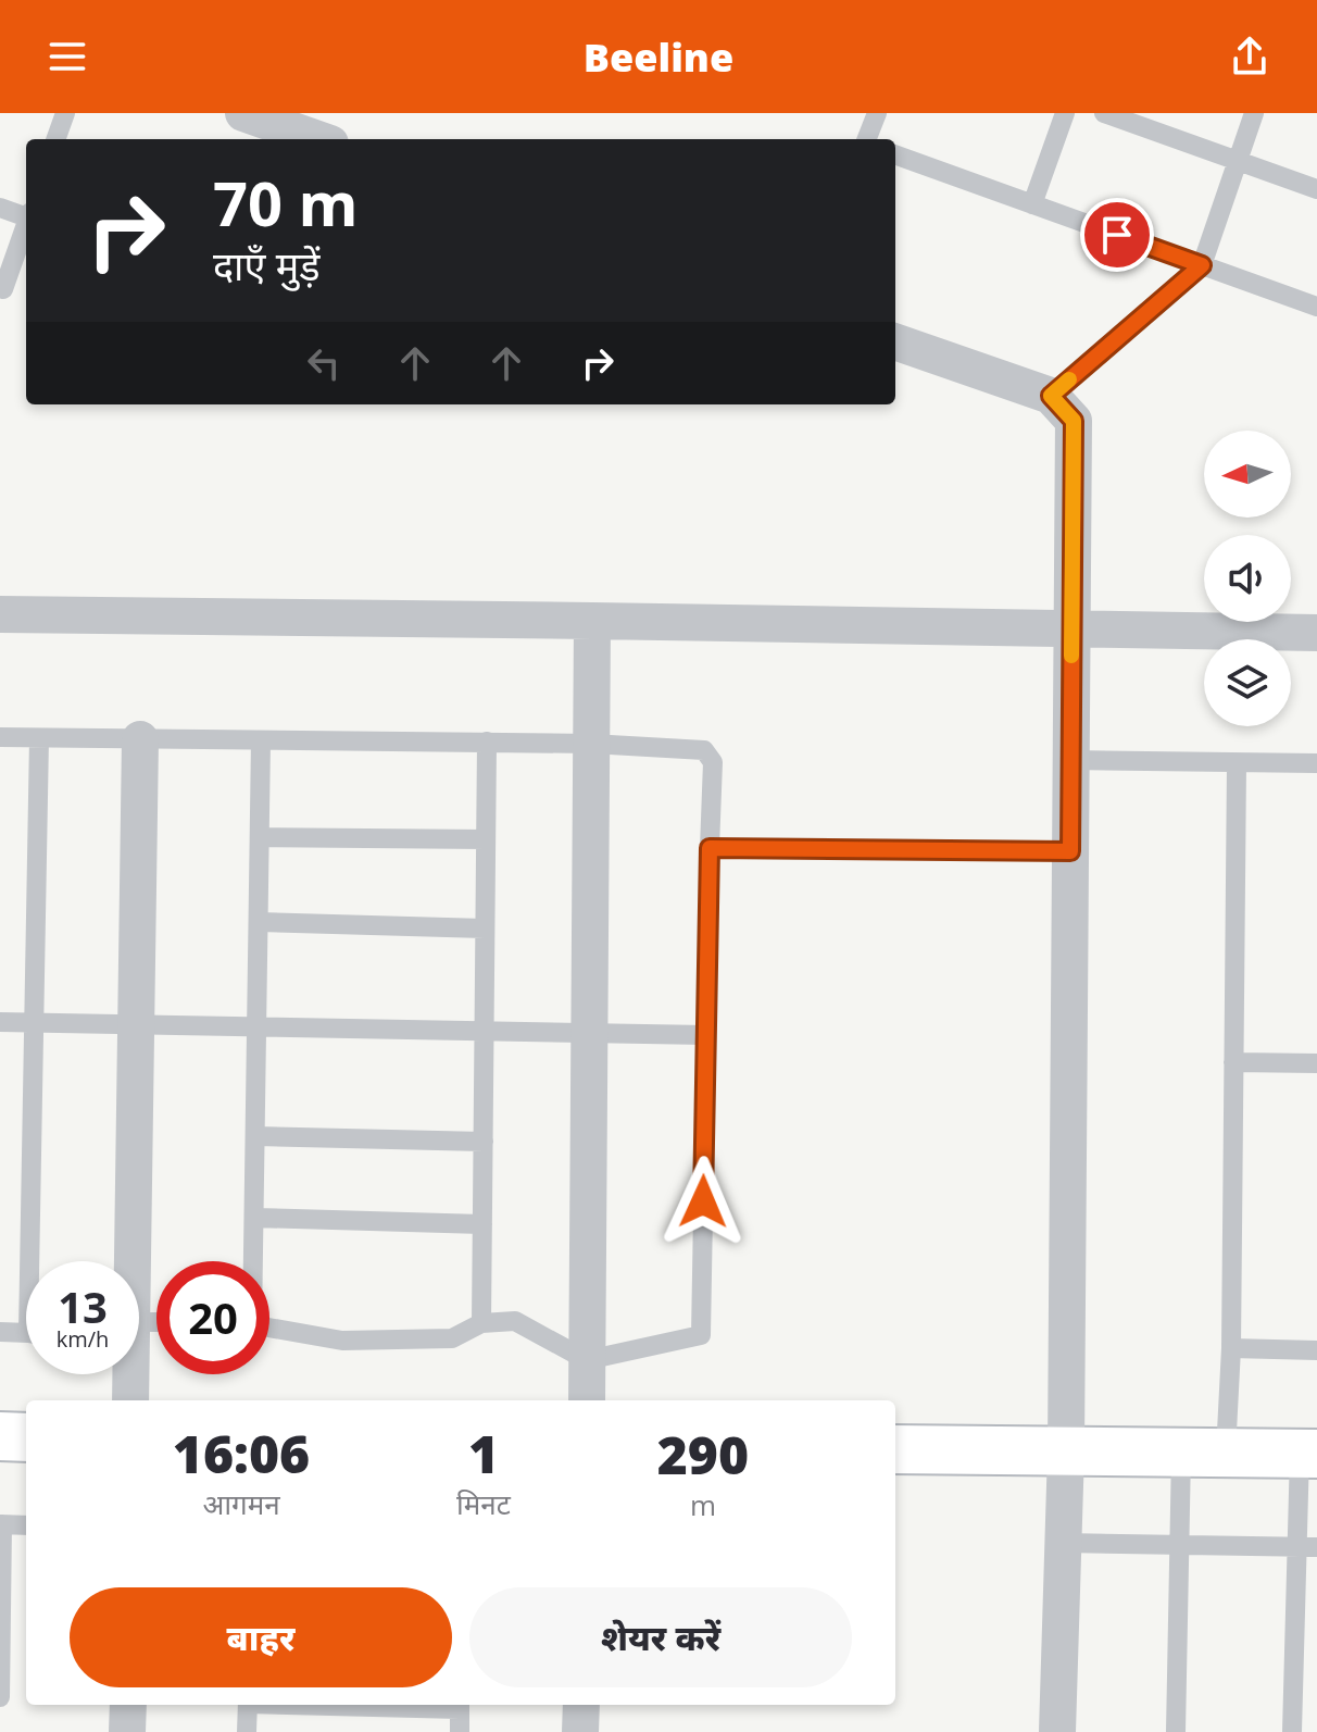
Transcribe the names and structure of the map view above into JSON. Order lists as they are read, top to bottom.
{
  "north": "left",
  "page": {
    "header": "Beeline",
    "turn": ["70 m", "दाएँ मुड़ें"],
    "speed": "13 km/h",
    "limit": "20",
    "eta": [
      "16:06",
      "आगमन",
      "1",
      "मिनट",
      "290",
      "m"
    ],
    "buttons": ["बाहर", "शेयर करें"]
  }
}
